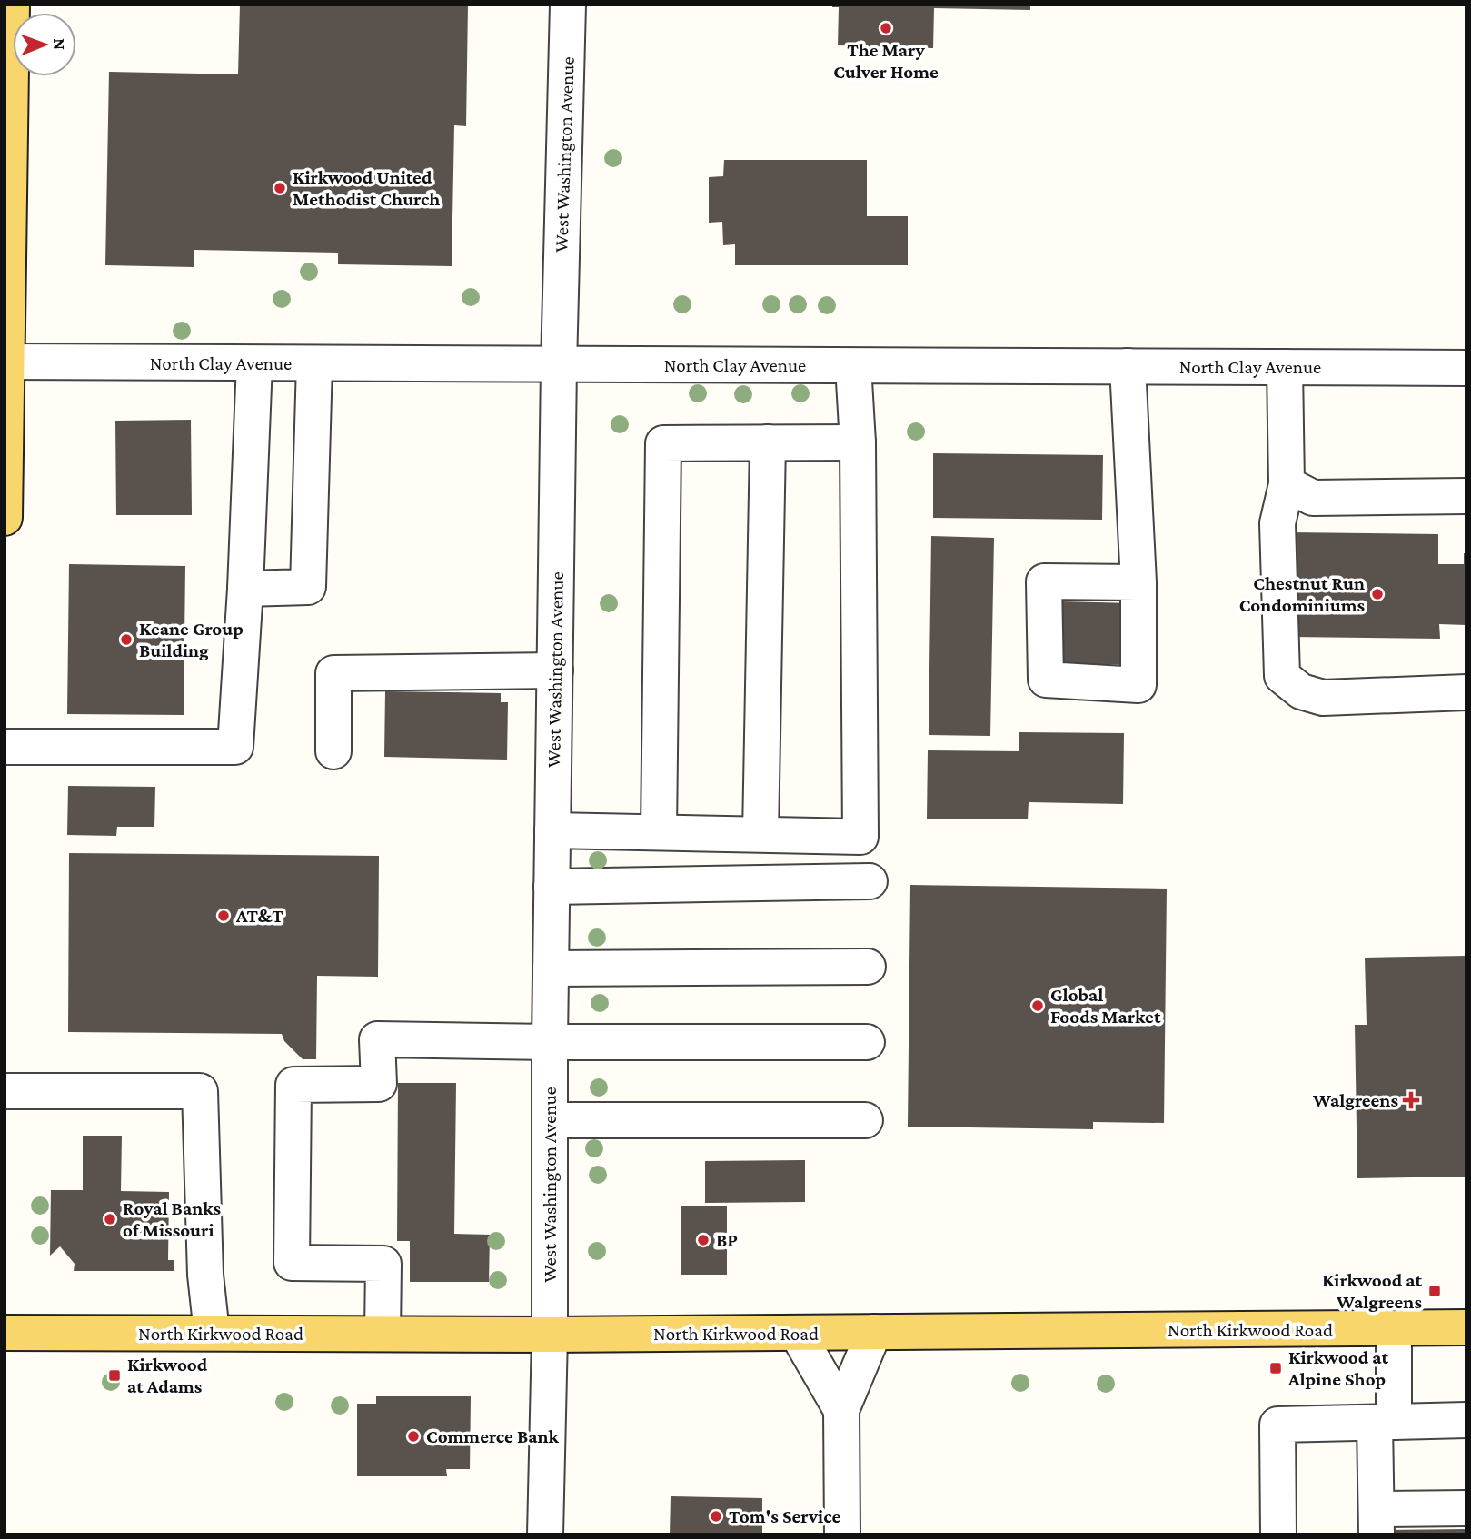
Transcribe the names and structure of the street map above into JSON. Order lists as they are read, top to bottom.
{
  "streets": {
    "main road": ["North Kirkwood Road"],
    "street": ["West Washington Avenue", "North Clay Avenue"]
  },
  "crossings": [
    ["West Washington Avenue", "North Clay Avenue"],
    ["West Washington Avenue", "North Kirkwood Road"]
  ],
  "places": {
    "other": [
      "The Mary Culver Home",
      "Kirkwood United Methodist Church",
      "Chestnut Run Condominiums",
      "Keane Group Building",
      "AT&T",
      "Global Foods Market",
      "Royal Banks of Missouri",
      "BP",
      "Commerce Bank",
      "Tom's Service"
    ],
    "health": ["Walgreens"],
    "transit": ["Kirkwood at Walgreens", "Kirkwood at Alpine Shop", "Kirkwood at Adams"]
  },
  "north": "right"
}
